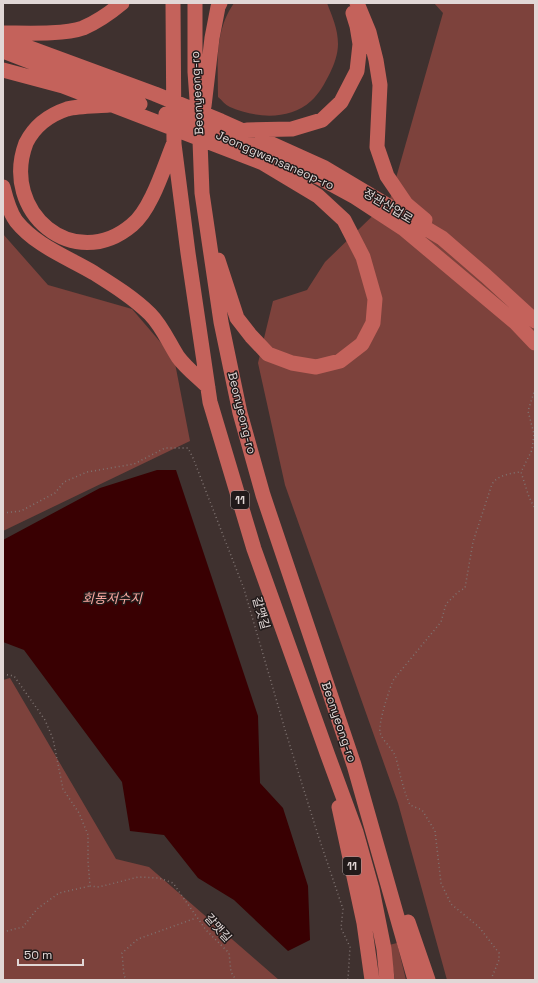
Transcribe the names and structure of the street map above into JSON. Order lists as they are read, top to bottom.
{
  "streets": {
    "highway": [
      "Beonyeong-ro",
      "Jeonggwansaneop-ro",
      "정관산업로",
      "11"
    ],
    "path": ["갈맷길"]
  },
  "crossings": [
    ["Jeonggwansaneop-ro", "정관산업로"]
  ],
  "water": ["회동저수지"],
  "scale_bar": "50 m"
}
